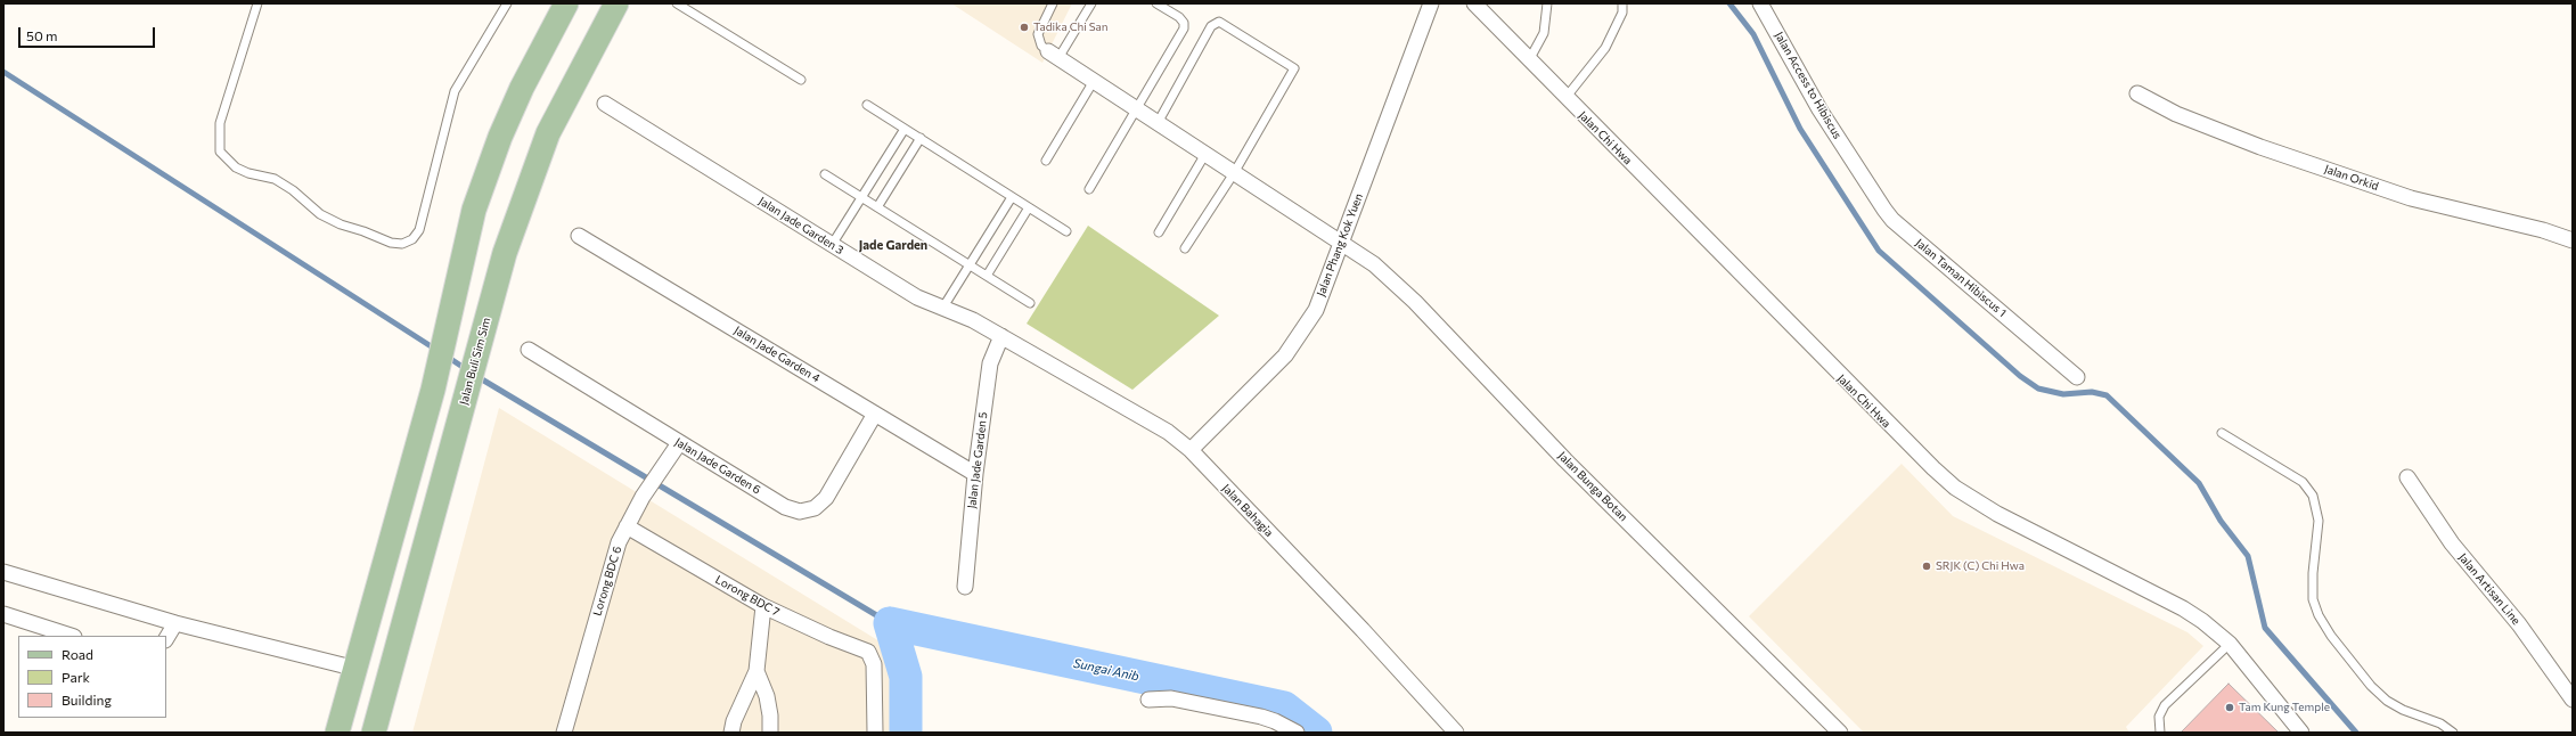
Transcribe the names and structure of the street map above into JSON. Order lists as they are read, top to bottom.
{
  "streets": {
    "main road": ["Jalan Buli Sim Sim"],
    "street": [
      "Jalan Access to Hibiscus",
      "Jalan Chi Hwa",
      "Jalan Orkid",
      "Jalan Jade Garden 3",
      "Jalan Phang Kok Yuen",
      "Jalan Taman Hibiscus 1",
      "Jalan Jade Garden 4",
      "Jalan Jade Garden 5",
      "Jalan Jade Garden 6",
      "Jalan Bunga Botan",
      "Jalan Bahagia",
      "Lorong BDC 6",
      "Jalan Artisan Line",
      "Lorong BDC 7"
    ]
  },
  "crossings": [
    ["Jalan Access to Hibiscus", "Jalan Taman Hibiscus 1"],
    ["Jalan Jade Garden 3", "Jalan Jade Garden 5"],
    ["Jalan Jade Garden 3", "Jalan Bahagia"],
    ["Jalan Phang Kok Yuen", "Jalan Bunga Botan"],
    ["Jalan Phang Kok Yuen", "Jalan Bahagia"],
    ["Jalan Jade Garden 4", "Jalan Jade Garden 5"],
    ["Jalan Jade Garden 4", "Jalan Jade Garden 6"],
    ["Jalan Jade Garden 5", "Jalan Bahagia"],
    ["Jalan Jade Garden 6", "Lorong BDC 6"],
    ["Lorong BDC 6", "Lorong BDC 7"]
  ],
  "districts": ["Jade Garden"],
  "water": ["Sungai Anib"],
  "places": ["Tadika Chi San", "SRJK (C) Chi Hwa", "Tam Kung Temple"],
  "legend": ["Road", "Park", "Building"],
  "scale_bar": "50 m"
}
